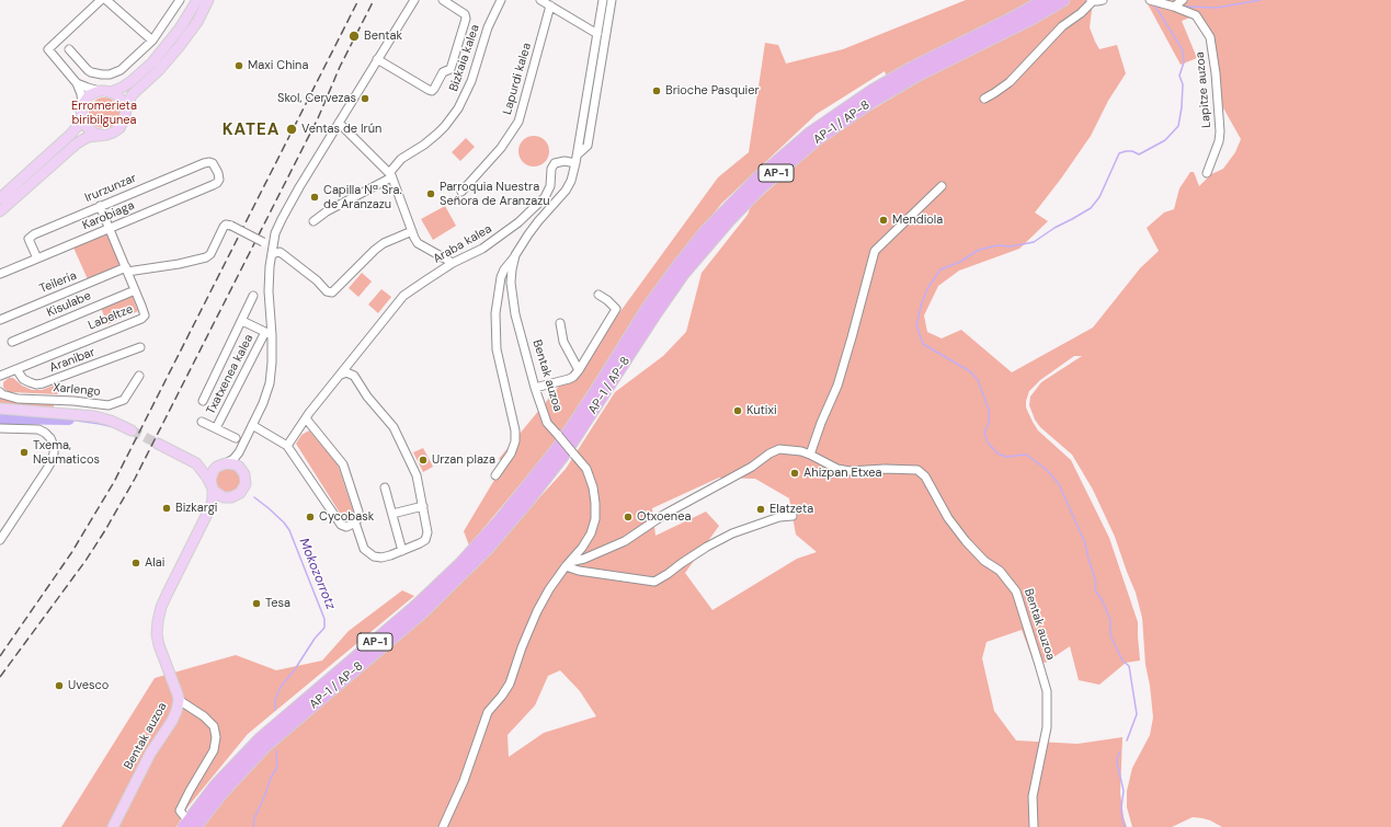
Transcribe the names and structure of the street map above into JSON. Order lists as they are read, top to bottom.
{
  "streets": {
    "highway": ["AP-1 / AP-8", "AP-1"],
    "main road": ["Bentak auzoa"],
    "street": [
      "Bizkaia kalea",
      "Lapurdi kalea",
      "Lapitze auzoa",
      "Irurzunzar",
      "Karobiaga",
      "Araba kalea",
      "Teileria",
      "Kisulabe",
      "Labeltze",
      "Aranibar",
      "Txatxenea kalea",
      "Xarlengo"
    ]
  },
  "crossings": [
    ["Irurzunzar", "Karobiaga"],
    ["Irurzunzar", "Labeltze"],
    ["Karobiaga", "Labeltze"],
    ["Araba kalea", "Bentak auzoa"],
    ["Teileria", "Labeltze"],
    ["Kisulabe", "Labeltze"],
    ["Labeltze", "Aranibar"]
  ],
  "districts": ["KATEA"],
  "water": ["Mokozorrotz"],
  "parks": ["Erromerieta biribilgunea"],
  "places": [
    "Bentak",
    "Maxi China",
    "Brioche Pasquier",
    "Skol, Cervezas",
    "Ventas de Irún",
    "Parroquia Nuestra Señora de Aranzazu",
    "Capilla Nª Sra. de Aranzazu",
    "Mendiola",
    "Kutixi",
    "Txema, Neumaticos",
    "Urzan plaza",
    "Ahizpan Etxea",
    "Bizkargi",
    "Elatzeta",
    "Cycobask",
    "Otxoenea",
    "Alai",
    "Tesa",
    "Uvesco"
  ]
}
